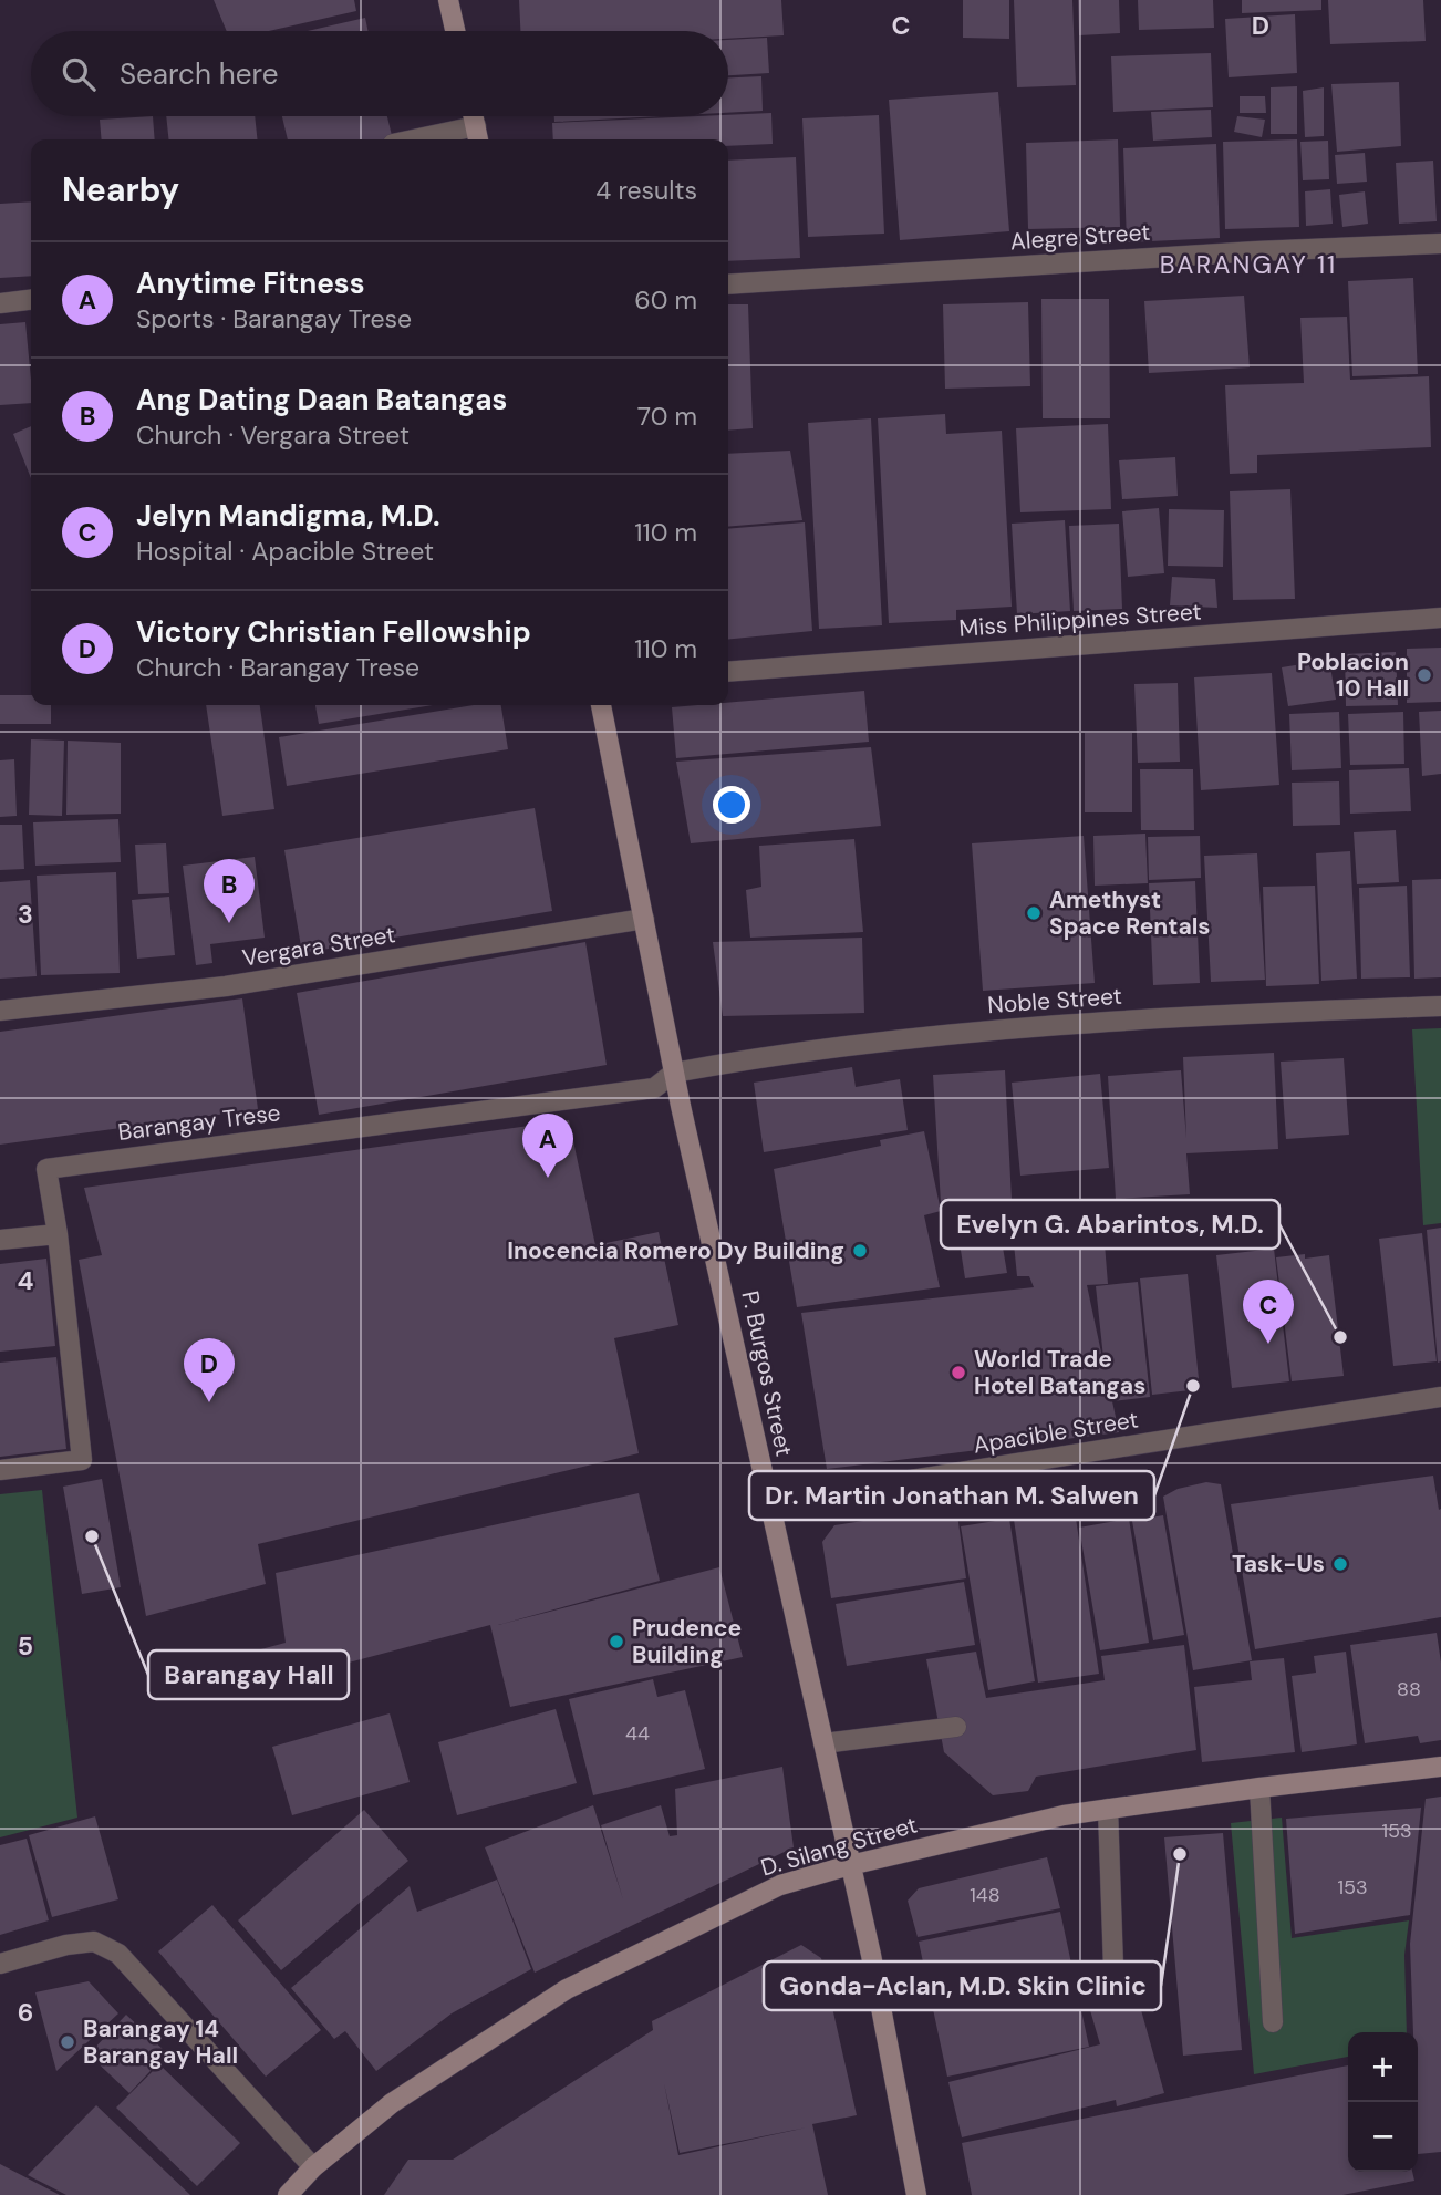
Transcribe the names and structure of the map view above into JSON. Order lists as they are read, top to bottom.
{
  "streets": {
    "main road": ["P. Burgos Street", "D. Silang Street"],
    "street": [
      "Alegre Street",
      "Miss Philippines Street",
      "Vergara Street",
      "Noble Street",
      "Barangay Trese",
      "Apacible Street"
    ]
  },
  "crossings": [
    ["Vergara Street", "P. Burgos Street"],
    ["Noble Street", "Barangay Trese"],
    ["Noble Street", "P. Burgos Street"],
    ["Barangay Trese", "P. Burgos Street"],
    ["P. Burgos Street", "Apacible Street"],
    ["P. Burgos Street", "D. Silang Street"]
  ],
  "districts": ["BARANGAY 11"],
  "places": [
    "Poblacion 10 Hall",
    "Amethyst Space Rentals",
    "Inocencia Romero Dy Building",
    "Evelyn G. Abarintos, M.D.",
    "World Trade Hotel Batangas",
    "Dr. Martin Jonathan M. Salwen",
    "Barangay Hall",
    "Task-Us",
    "Prudence Building",
    "Gonda-Aclan, M.D. Skin Clinic",
    "Barangay 14 Barangay Hall"
  ],
  "house_numbers": [
    "88",
    "44",
    "153",
    "153",
    "148"
  ],
  "page": {
    "search": "Search here",
    "heading": ["Nearby", "4 results"],
    "list": [
      {
        "mark": "A",
        "name": "Anytime Fitness",
        "note": "Sports · Barangay Trese",
        "value": "60 m"
      },
      {
        "mark": "B",
        "name": "Ang Dating Daan Batangas",
        "note": "Church · Vergara Street",
        "value": "70 m"
      },
      {
        "mark": "C",
        "name": "Jelyn Mandigma, M.D.",
        "note": "Hospital · Apacible Street",
        "value": "110 m"
      },
      {
        "mark": "D",
        "name": "Victory Christian Fellowship",
        "note": "Church · Barangay Trese",
        "value": "110 m"
      }
    ],
    "pins": [
      "B",
      "A",
      "C",
      "D"
    ],
    "map_buttons": ["+", "−"]
  },
  "grid": {
    "columns": ["C", "D"],
    "rows": [
      "3",
      "4",
      "5",
      "6"
    ]
  }
}
